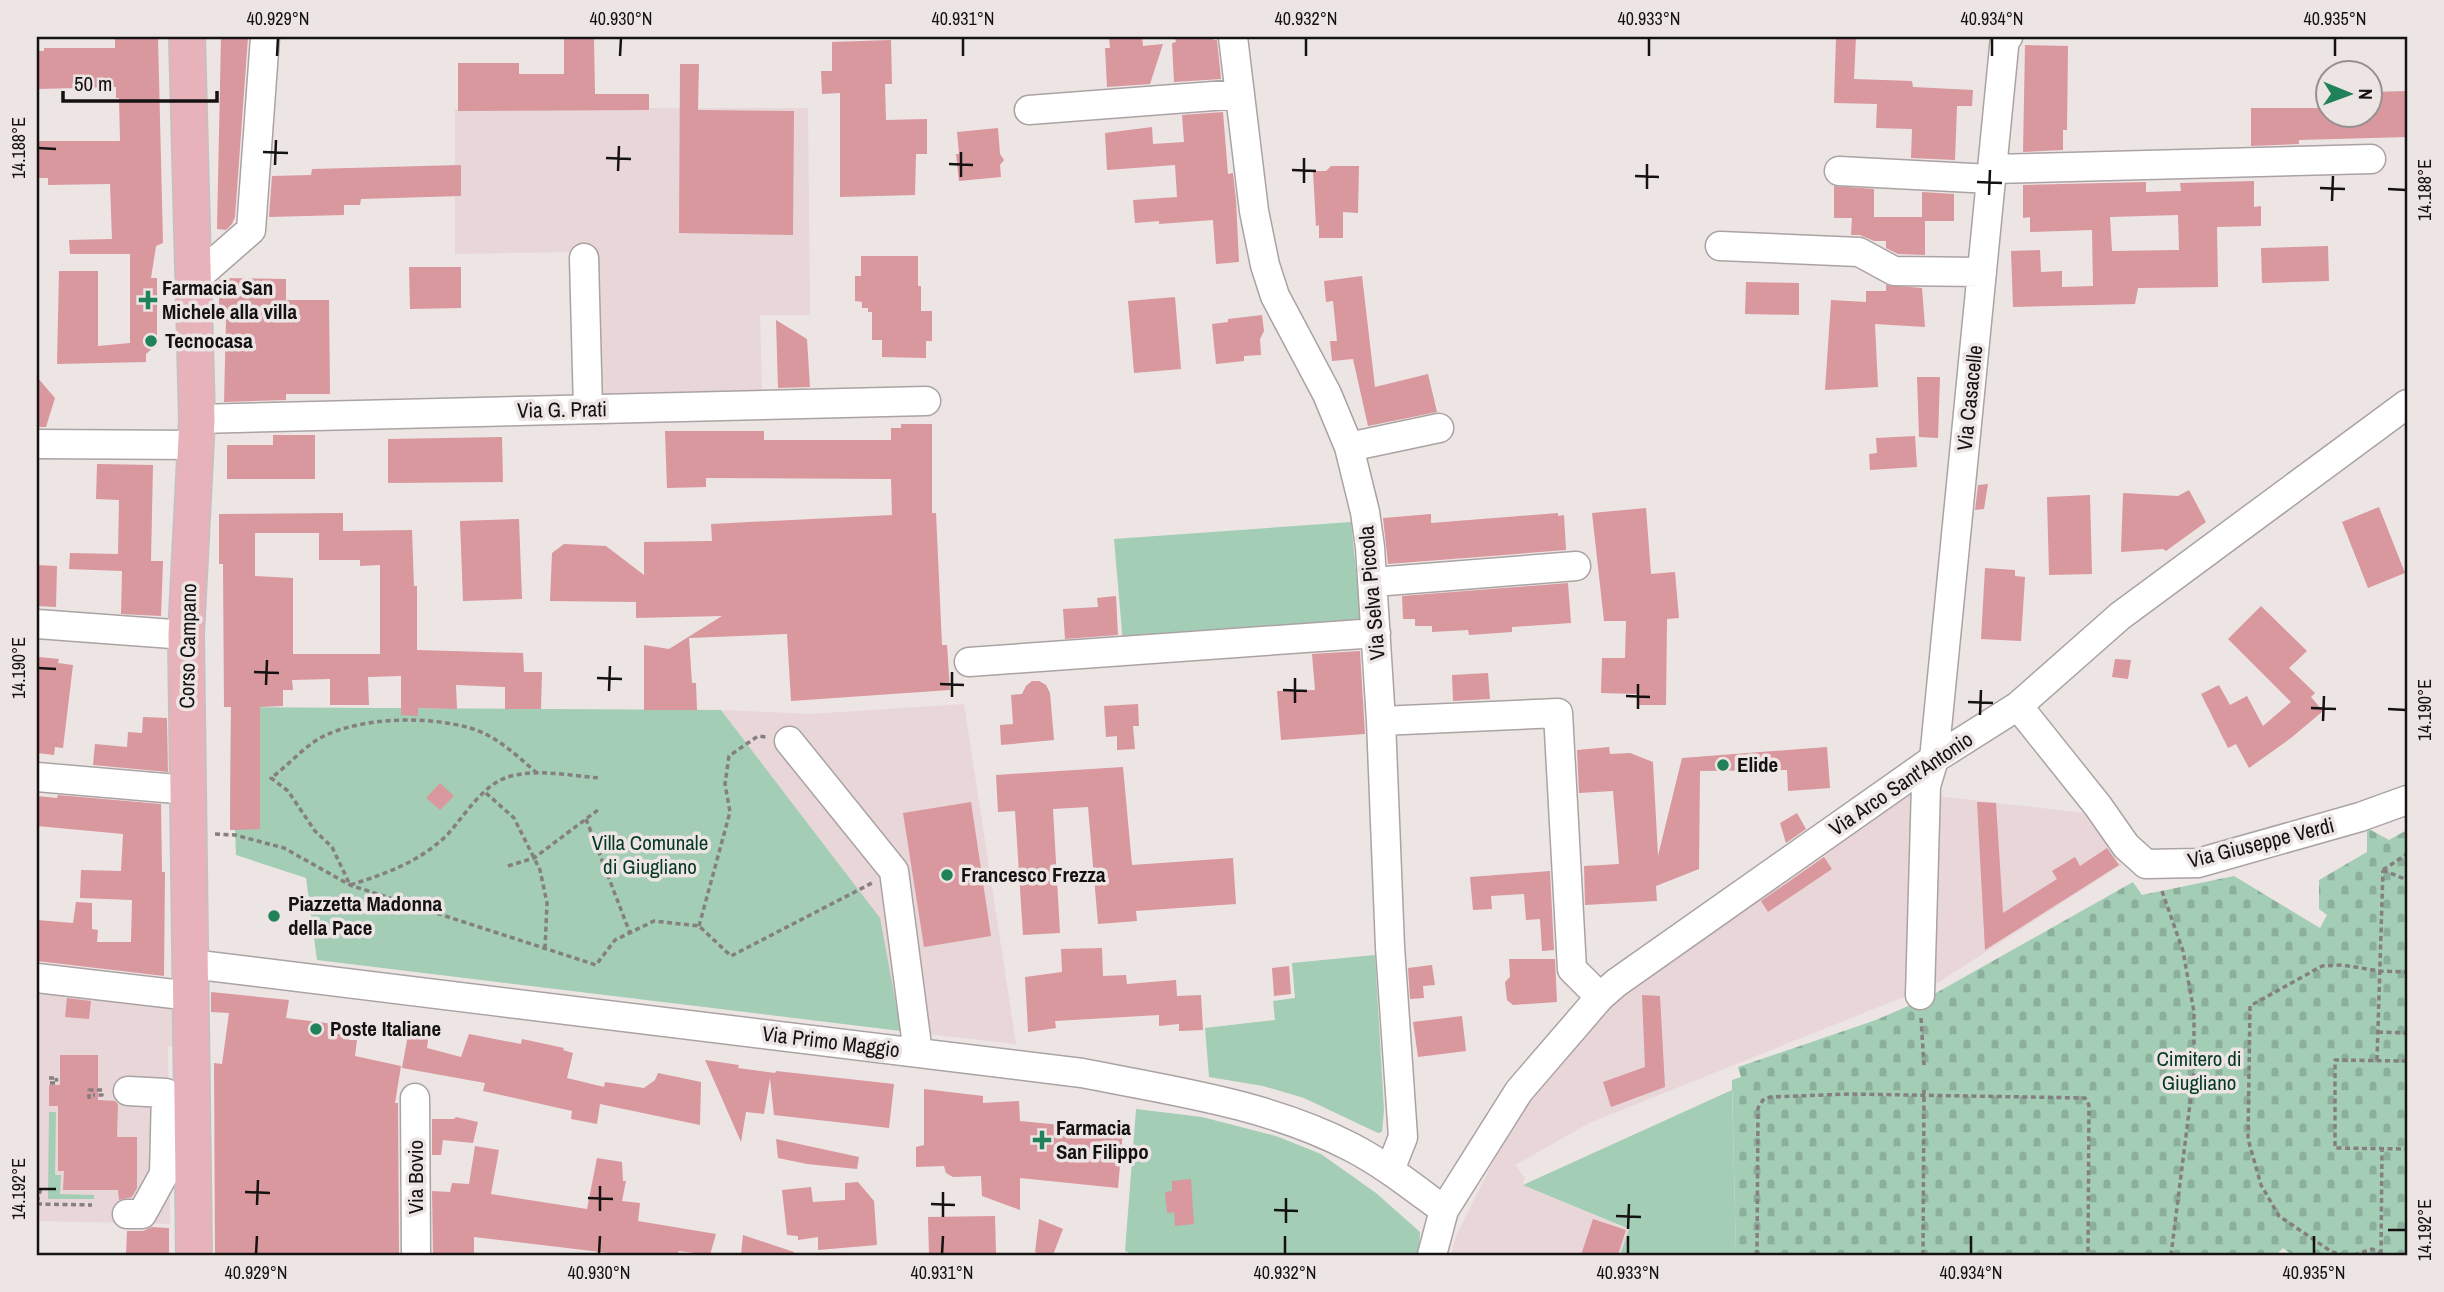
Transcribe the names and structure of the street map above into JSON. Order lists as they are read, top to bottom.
{
  "streets": {
    "main road": ["Corso Campano"],
    "street": [
      "Via Casacelle",
      "Via G. Prati",
      "Via Selva Piccola",
      "Via Arco Sant'Antonio",
      "Via Giuseppe Verdi",
      "Via Primo Maggio",
      "Via Bovio"
    ]
  },
  "crossings": [
    ["Via Casacelle", "Via Arco Sant'Antonio"],
    ["Via G. Prati", "Corso Campano"],
    ["Via Selva Piccola", "Via Primo Maggio"],
    ["Corso Campano", "Via Primo Maggio"],
    ["Via Arco Sant'Antonio", "Via Giuseppe Verdi"],
    ["Via Arco Sant'Antonio", "Via Primo Maggio"]
  ],
  "parks": ["Villa Comunale di Giugliano", "Cimitero di Giugliano"],
  "places": {
    "health": ["Farmacia San Michele alla villa", "Farmacia San Filippo"],
    "other": [
      "Tecnocasa",
      "Elide",
      "Francesco Frezza",
      "Piazzetta Madonna della Pace",
      "Poste Italiane"
    ]
  },
  "scale_bar": "50 m",
  "north": "right",
  "coordinates": [
    "40.929°N",
    "40.930°N",
    "40.931°N",
    "40.932°N",
    "40.933°N",
    "40.934°N",
    "40.935°N",
    "14.188°E",
    "14.190°E",
    "14.192°E"
  ]
}
